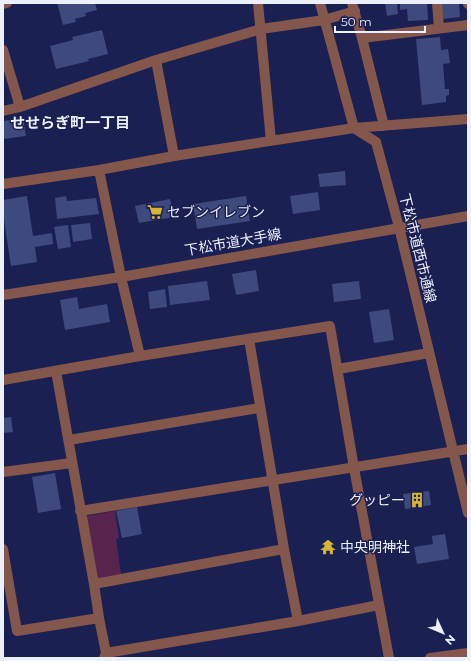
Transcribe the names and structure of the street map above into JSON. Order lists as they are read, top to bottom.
{
  "streets": {
    "street": ["下松市道大手線", "下松市道西市通線"]
  },
  "crossings": [
    ["下松市道大手線", "下松市道西市通線"]
  ],
  "districts": ["せせらぎ町一丁目"],
  "places": {
    "supermarket": ["セブンイレブン"],
    "building": ["グッピー"],
    "temple": ["中央明神社"]
  },
  "scale_bar": "50 m",
  "north": "bottom right"
}
